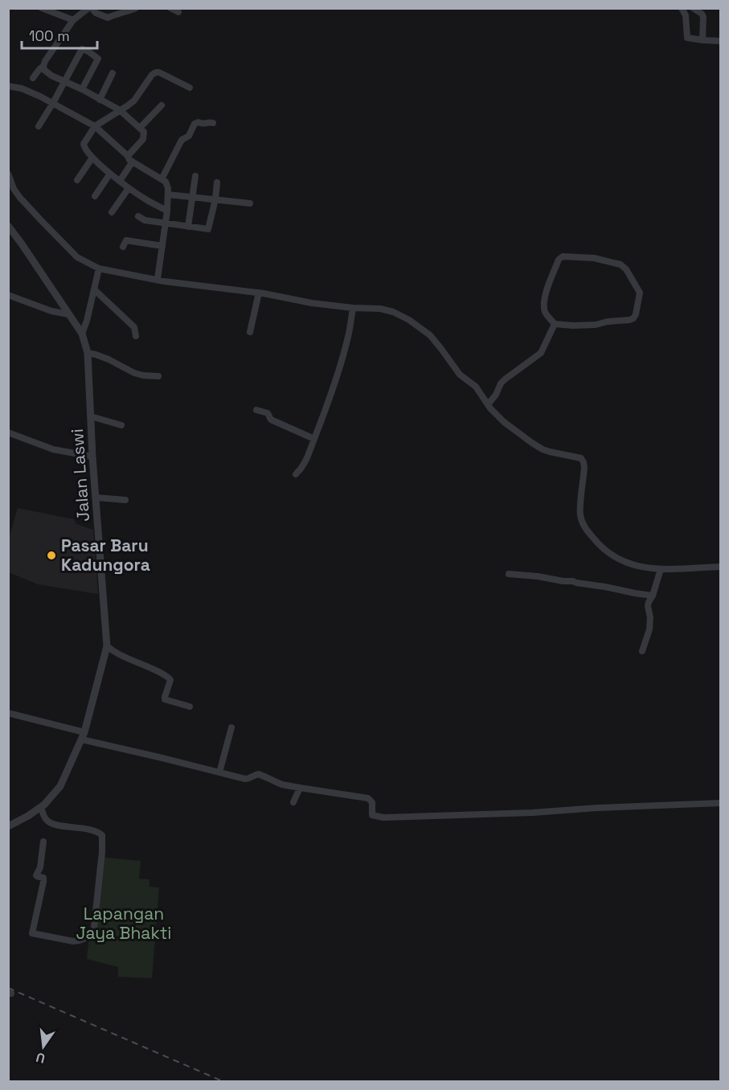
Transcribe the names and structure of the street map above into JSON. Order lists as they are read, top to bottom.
{
  "streets": {
    "street": ["Jalan Laswi"]
  },
  "parks": ["Lapangan Jaya Bhakti"],
  "places": ["Pasar Baru Kadungora"],
  "scale_bar": "100 m",
  "north": "bottom"
}
